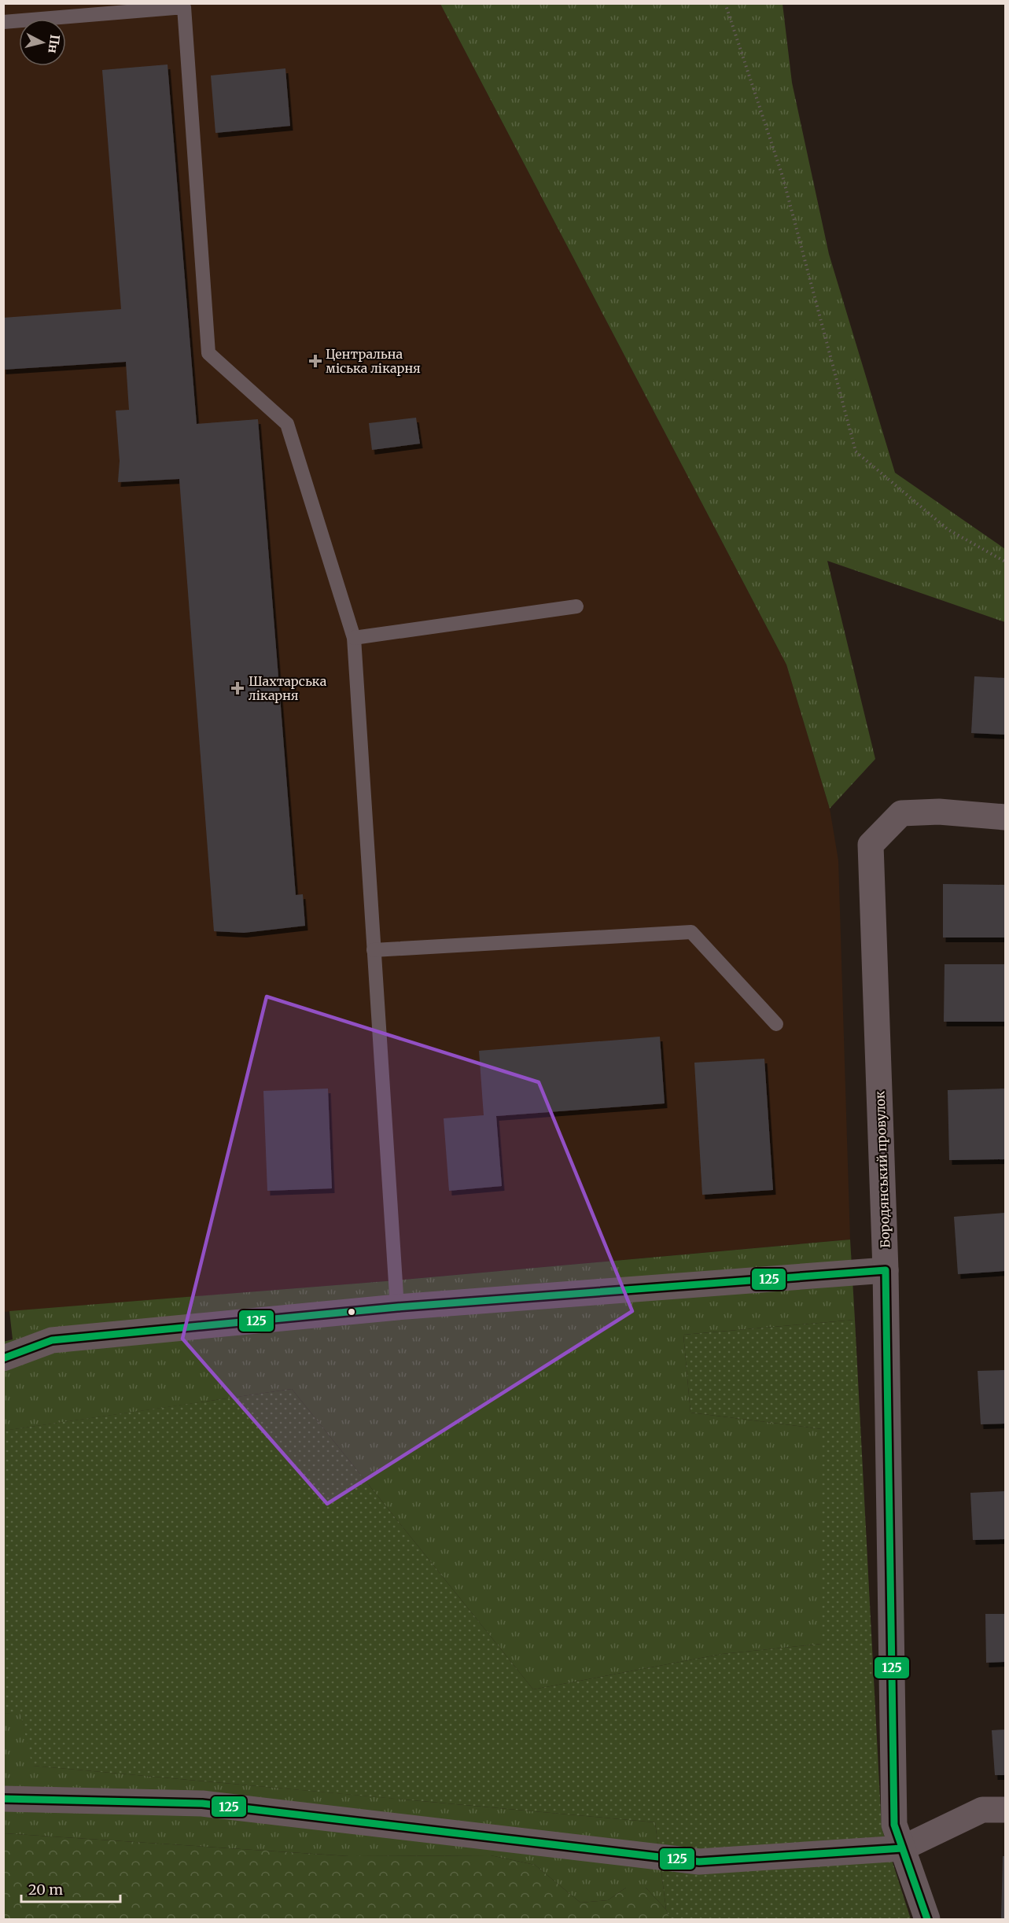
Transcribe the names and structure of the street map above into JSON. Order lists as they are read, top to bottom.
{
  "streets": {
    "street": ["Бородянський провулок"]
  },
  "places": {
    "health": ["Центральна міська лікарня", "Шахтарська лікарня"]
  },
  "lines": ["transit line 125"],
  "scale_bar": "20 m",
  "north": "right"
}
